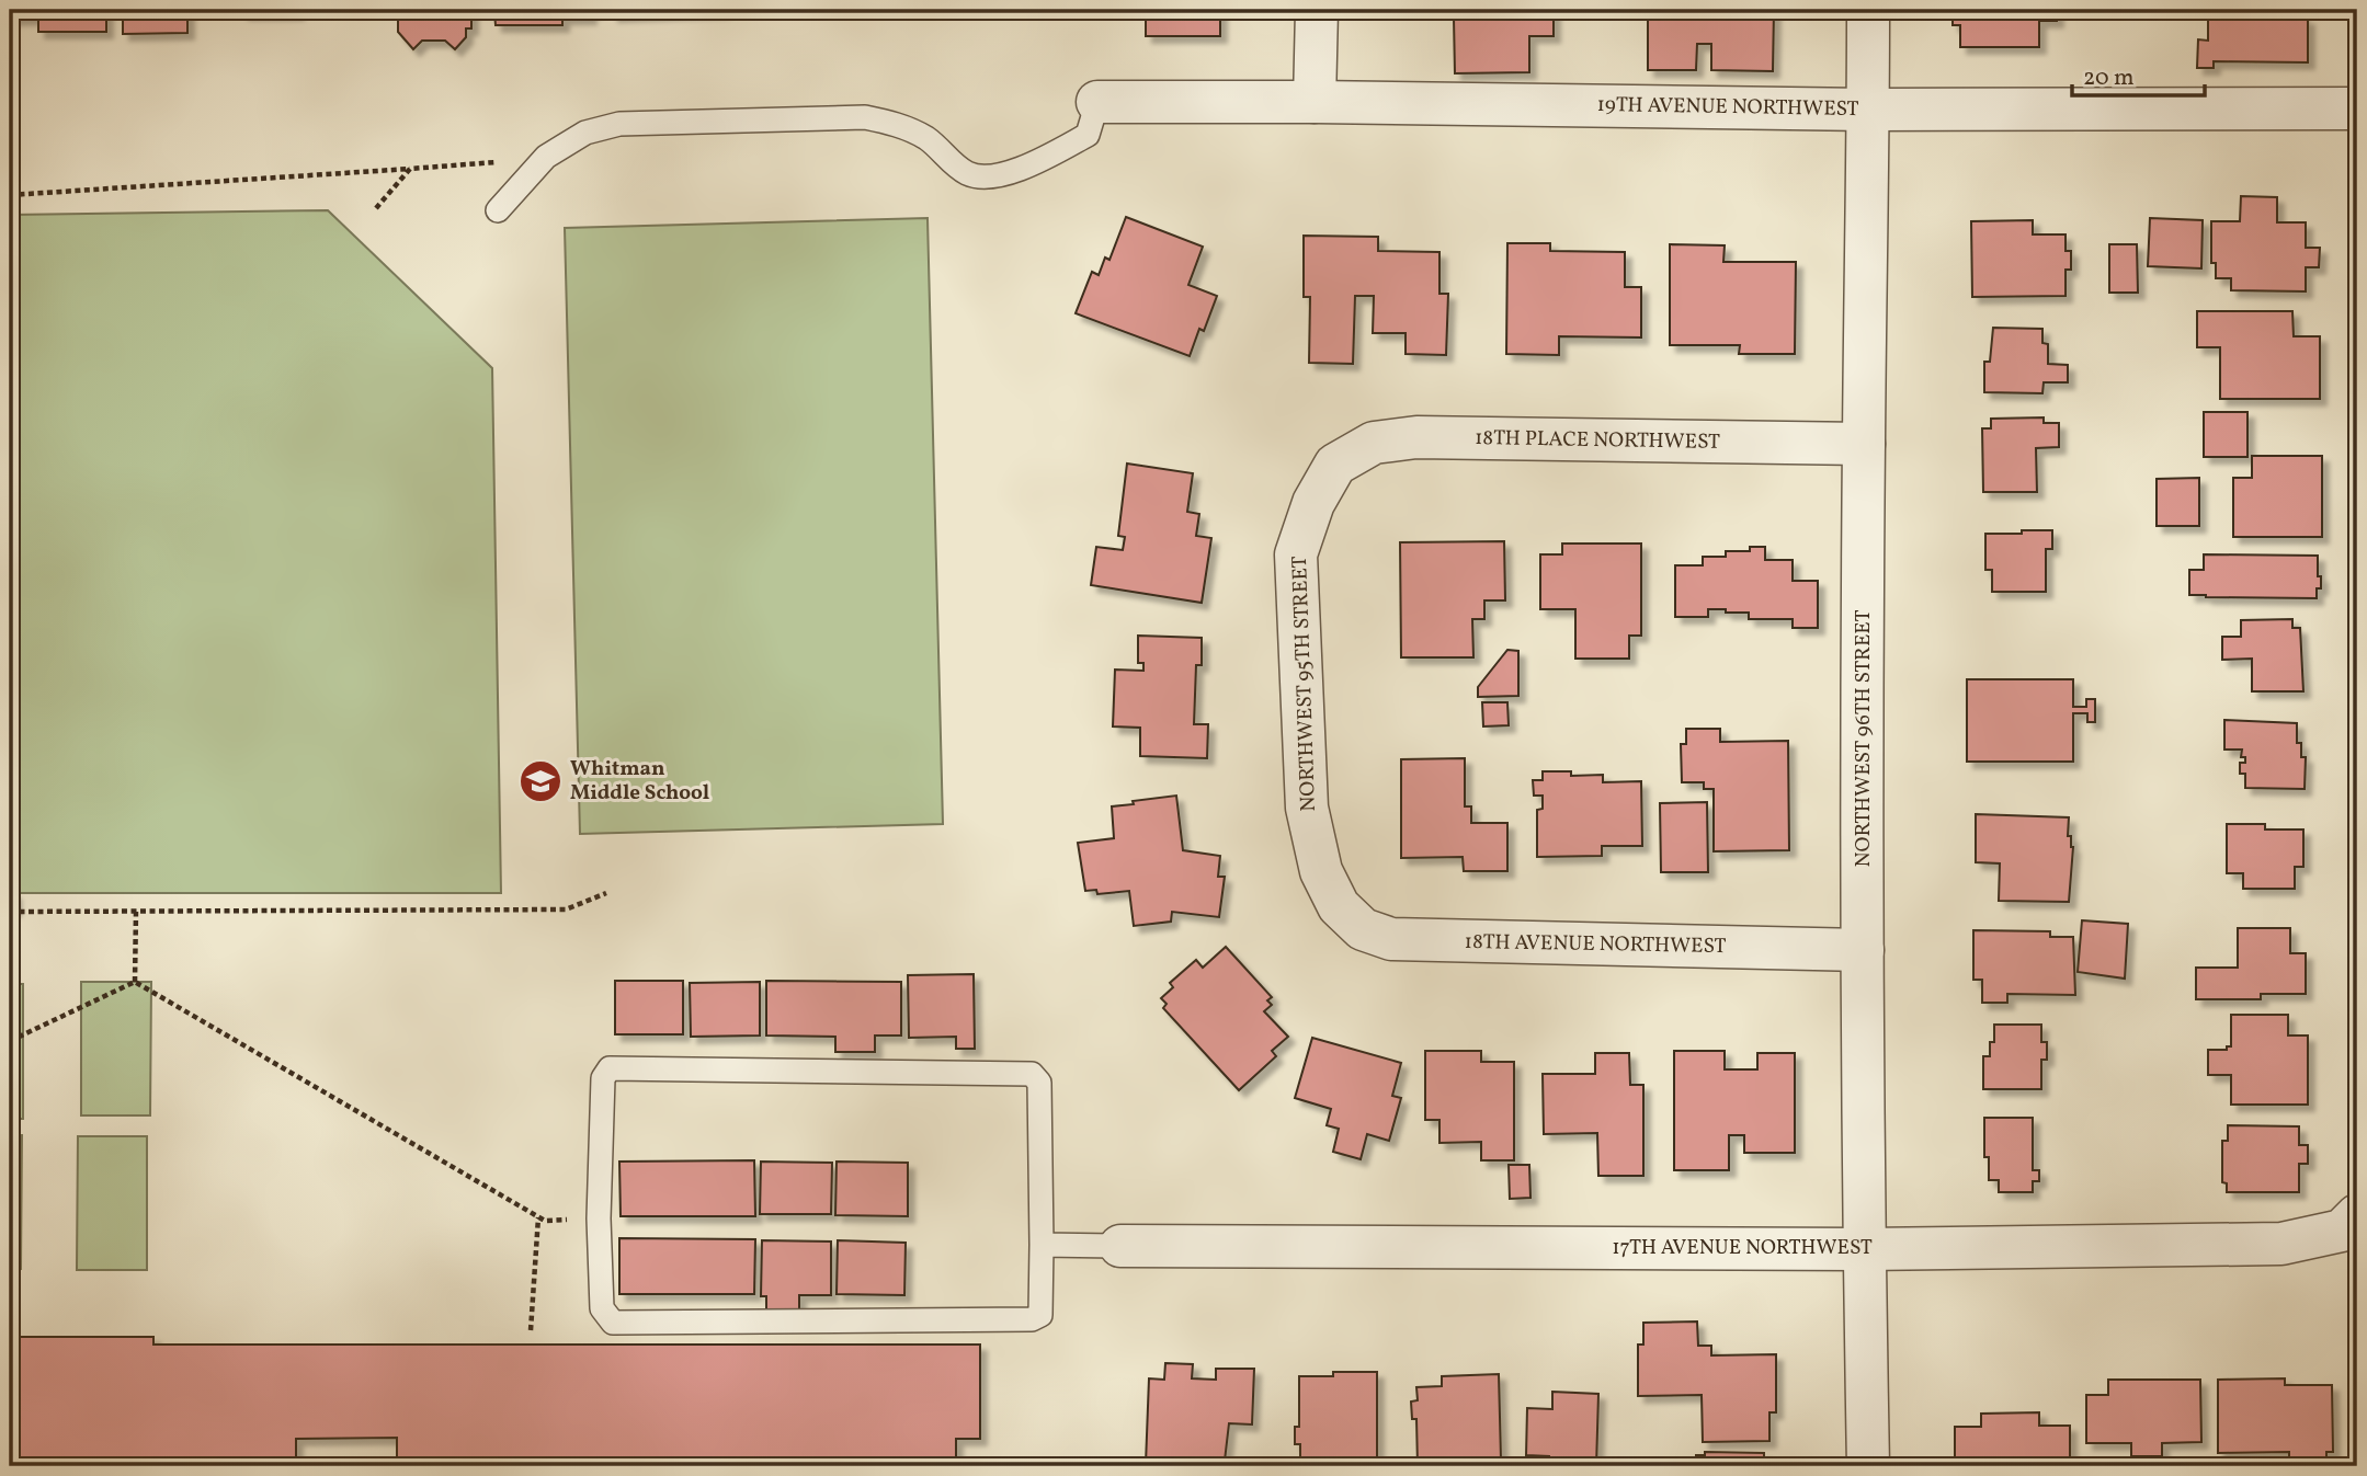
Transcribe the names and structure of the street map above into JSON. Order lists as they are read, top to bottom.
{
  "streets": {
    "street": [
      "19TH AVENUE NORTHWEST",
      "18TH PLACE NORTHWEST",
      "NORTHWEST 95TH STREET",
      "NORTHWEST 96TH STREET",
      "18TH AVENUE NORTHWEST",
      "17TH AVENUE NORTHWEST"
    ]
  },
  "crossings": [
    ["19TH AVENUE NORTHWEST", "NORTHWEST 96TH STREET"],
    ["18TH PLACE NORTHWEST", "NORTHWEST 95TH STREET"],
    ["18TH PLACE NORTHWEST", "NORTHWEST 96TH STREET"],
    ["NORTHWEST 95TH STREET", "18TH AVENUE NORTHWEST"],
    ["NORTHWEST 96TH STREET", "18TH AVENUE NORTHWEST"],
    ["NORTHWEST 96TH STREET", "17TH AVENUE NORTHWEST"]
  ],
  "places": {
    "school or university": ["Whitman Middle School"]
  },
  "scale_bar": "20 m"
}
